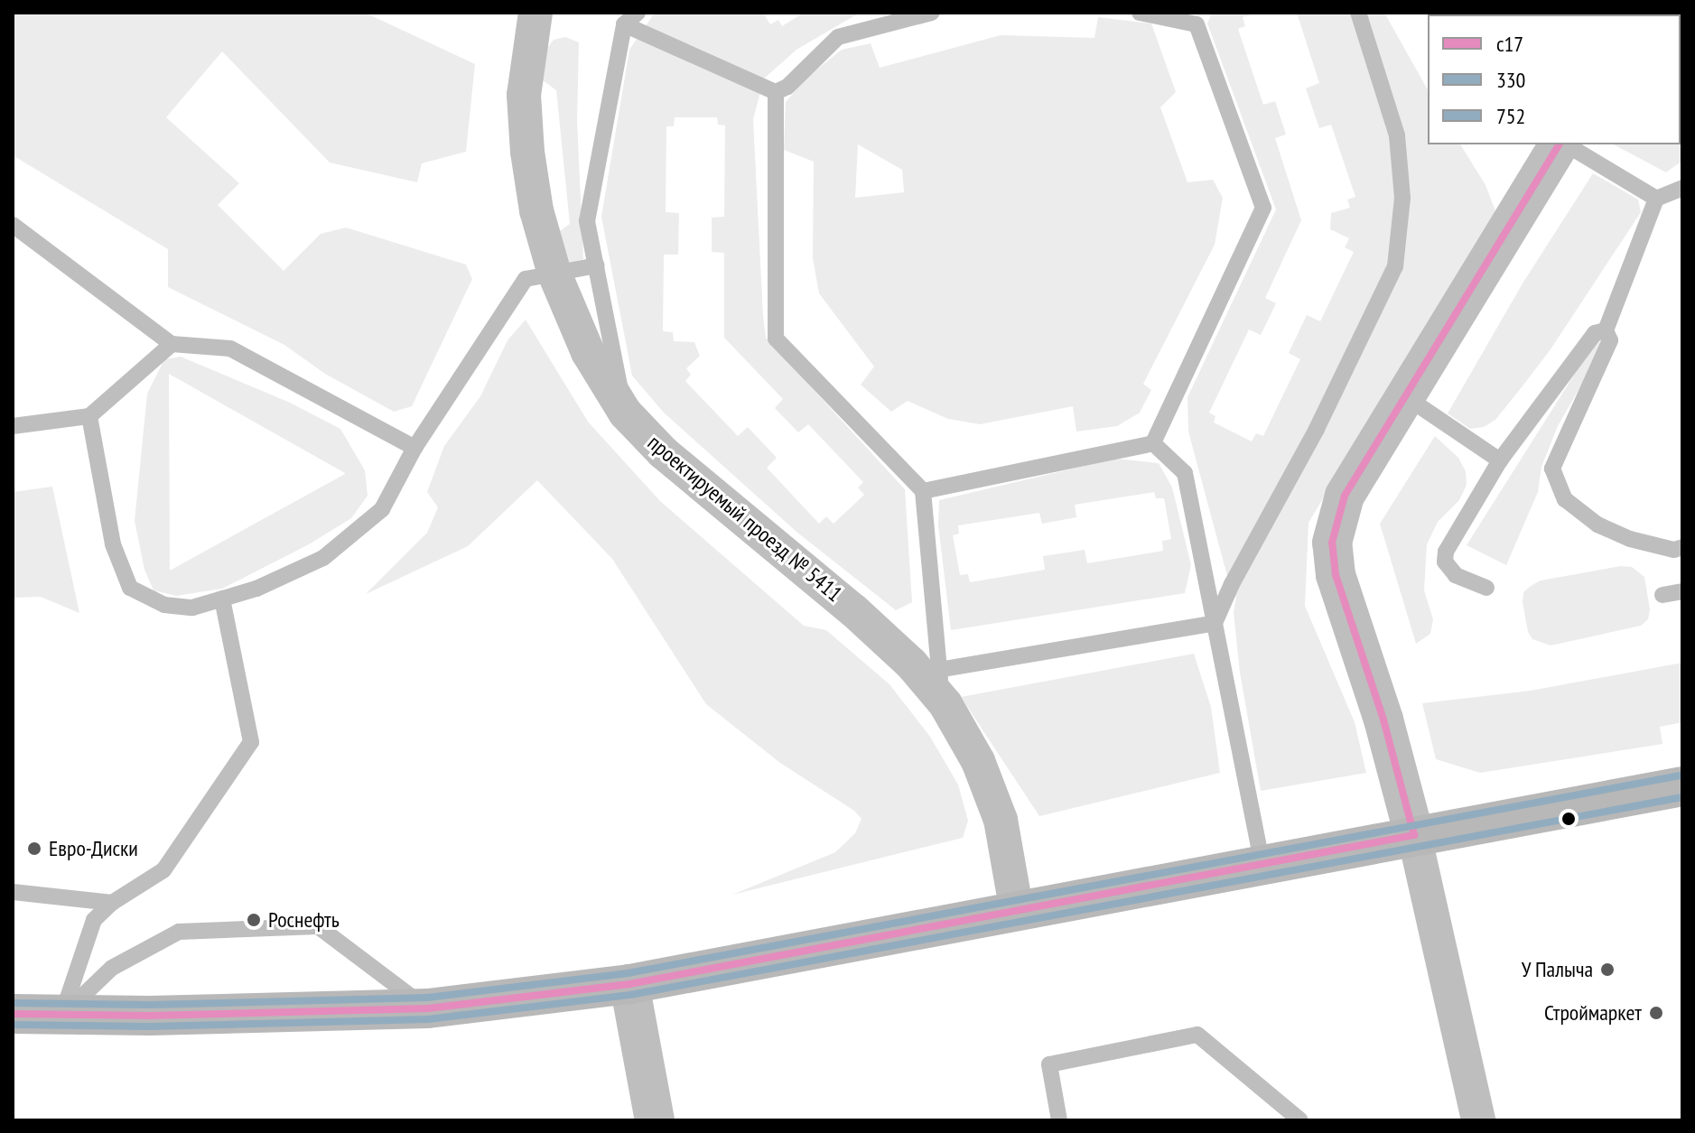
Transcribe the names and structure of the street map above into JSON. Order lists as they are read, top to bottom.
{
  "streets": {
    "street": ["проектируемый проезд № 5411"]
  },
  "places": [
    "Евро-Диски",
    "Роснефть",
    "У Палыча",
    "Строймаркет"
  ],
  "lines": ["transit line с17", "transit line 752", "transit line 330"],
  "legend": ["с17", "330", "752"]
}
